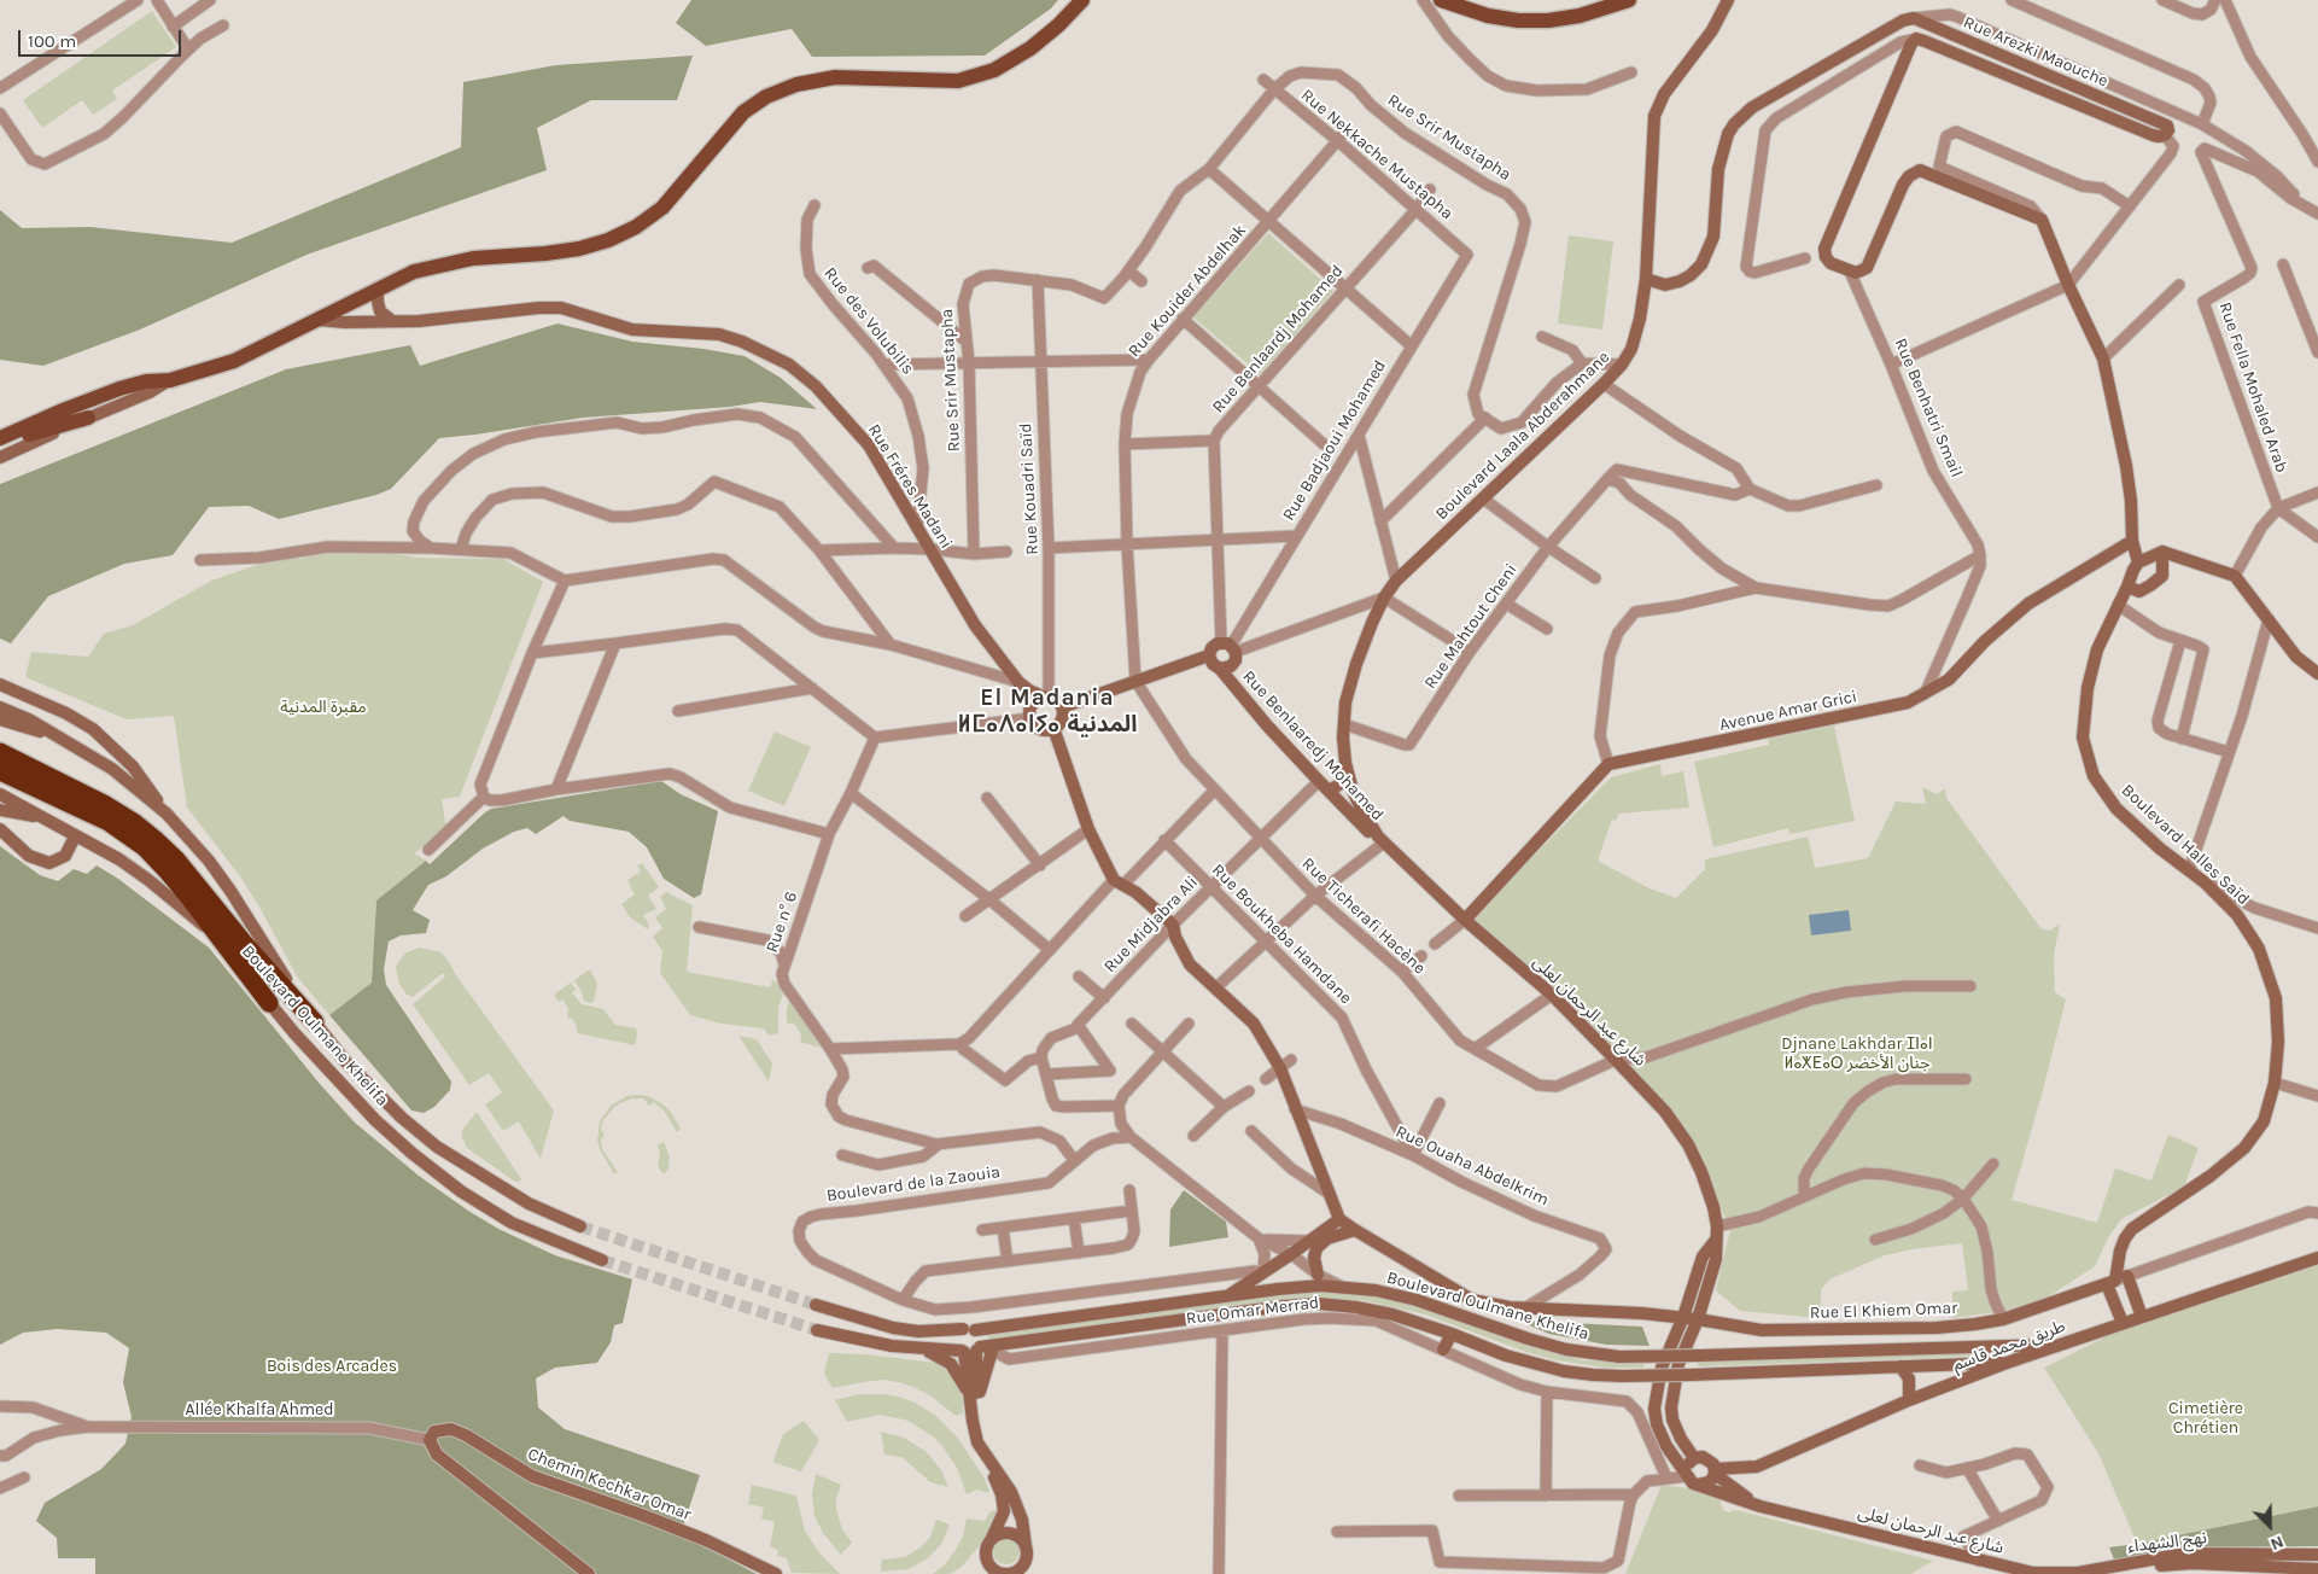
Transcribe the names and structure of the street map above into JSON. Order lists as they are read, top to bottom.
{
  "streets": {
    "street": [
      "Rue Arezki Maouche",
      "Rue Srir Mustapha",
      "Rue Nekkache Mustapha",
      "Rue Kouider Abdelhak",
      "Rue des Volubilis",
      "Rue Benlaardj Mohamed",
      "Rue Fella Mohaled Arab",
      "Rue Benhatri Smail",
      "Boulevard Laala Abderahmane",
      "Rue Badjaoui Mohamed",
      "Rue Fréres Madani",
      "Rue Kouadri Saïd",
      "Rue Mahtout Cheni",
      "Avenue Amar Grici",
      "Rue Benlaaredj Mohamed",
      "Boulevard Halles Saïd",
      "Rue Ticherafi Hacène",
      "Rue n° 6",
      "Rue Midjabra Ali",
      "Rue Boukheba Hamdane",
      "شارع عبد الرحمان لعلى",
      "Boulevard Oulmane Khelifa",
      "Rue Ouaha Abdelkrim",
      "Boulevard de la Zaouia",
      "Rue Omar Merrad",
      "Rue El Khiem Omar",
      "طريق محمد قاسم",
      "Allée Khalfa Ahmed",
      "Chemin Kechkar Omar",
      "نهج الشهداء"
    ]
  },
  "crossings": [
    ["Rue Srir Mustapha", "Rue Nekkache Mustapha"],
    ["Rue Srir Mustapha", "Rue Kouadri Saïd"],
    ["Rue Nekkache Mustapha", "Rue Kouider Abdelhak"],
    ["Rue Nekkache Mustapha", "Rue Benlaardj Mohamed"],
    ["Rue Nekkache Mustapha", "Rue Badjaoui Mohamed"],
    ["Rue Kouider Abdelhak", "Rue Ticherafi Hacène"],
    ["Rue des Volubilis", "Rue Fréres Madani"],
    ["Boulevard Laala Abderahmane", "Rue Mahtout Cheni"],
    ["Boulevard Laala Abderahmane", "Rue Benlaaredj Mohamed"],
    ["Boulevard Laala Abderahmane", "شارع عبد الرحمان لعلى"],
    ["Rue Badjaoui Mohamed", "Rue Benlaaredj Mohamed"],
    ["Rue Fréres Madani", "Rue Kouadri Saïd"],
    ["Rue Benlaaredj Mohamed", "Rue Midjabra Ali"],
    ["Rue Benlaaredj Mohamed", "شارع عبد الرحمان لعلى"],
    ["Boulevard Halles Saïd", "Rue El Khiem Omar"],
    ["Rue Ticherafi Hacène", "Rue Midjabra Ali"],
    ["Rue Ticherafi Hacène", "شارع عبد الرحمان لعلى"],
    ["Rue Midjabra Ali", "Rue Boukheba Hamdane"],
    ["Rue Boukheba Hamdane", "Rue Ouaha Abdelkrim"],
    ["شارع عبد الرحمان لعلى", "Rue El Khiem Omar"],
    ["شارع عبد الرحمان لعلى", "طريق محمد قاسم"],
    ["شارع عبد الرحمان لعلى", "نهج الشهداء"],
    ["Boulevard Oulmane Khelifa", "طريق محمد قاسم"],
    ["Rue Ouaha Abdelkrim", "Rue El Khiem Omar"],
    ["Allée Khalfa Ahmed", "Chemin Kechkar Omar"]
  ],
  "districts": ["El Madania ⵍⵎⴰⴷⴰⵏⵢⴰ المدنية"],
  "parks": [
    "مقبرة المدنية",
    "Djnane Lakhdar ⵊⵏⴰⵏ ⵍⴰⵅⴹⴰⵔ جنان الأخضر",
    "Bois des Arcades",
    "Cimetière Chrétien"
  ],
  "scale_bar": "100 m",
  "north": "bottom right"
}
